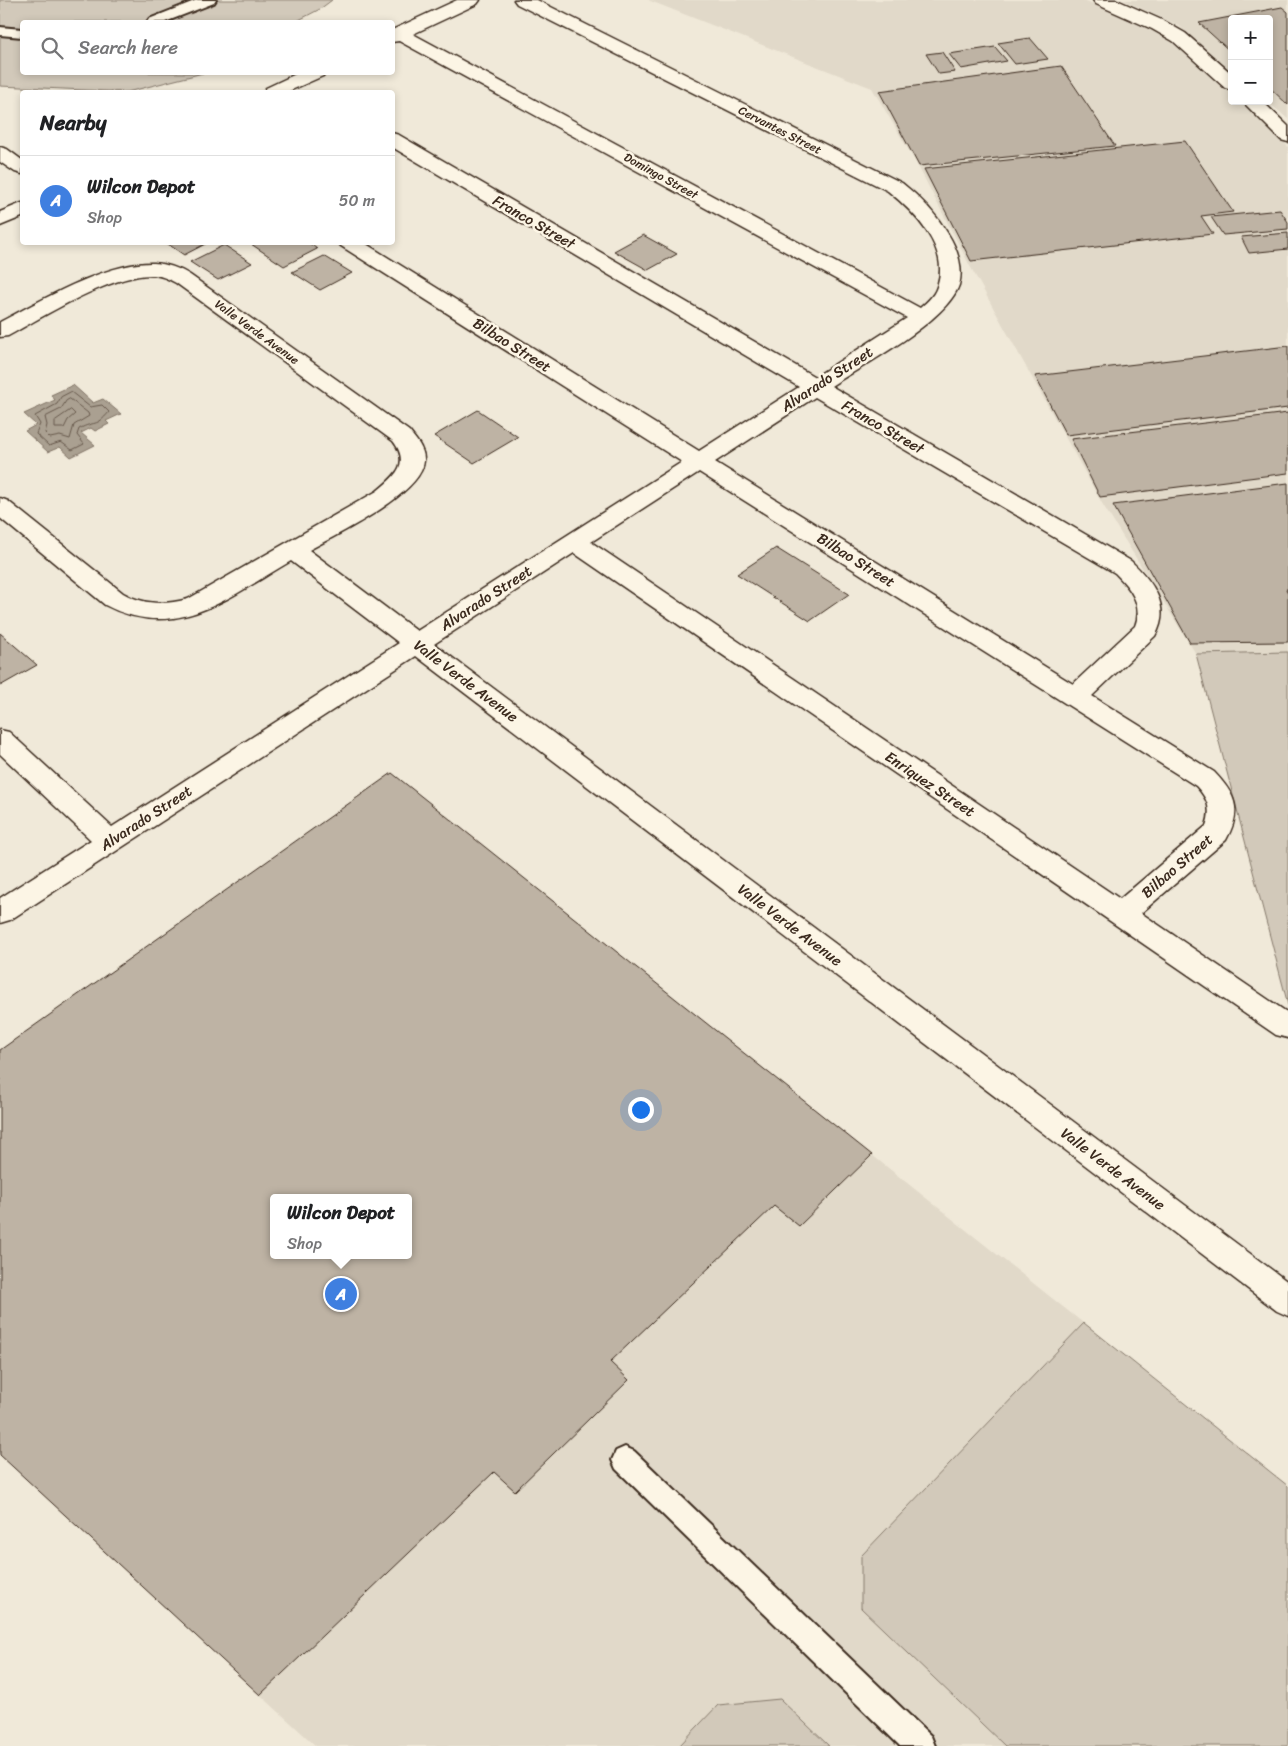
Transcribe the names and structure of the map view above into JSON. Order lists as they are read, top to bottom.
{
  "streets": {
    "street": [
      "Cervantes Street",
      "Domingo Street",
      "Franco Street",
      "Valle Verde Avenue",
      "Bilbao Street",
      "Alvarado Street",
      "Enriquez Street"
    ]
  },
  "crossings": [
    ["Cervantes Street", "Domingo Street"],
    ["Cervantes Street", "Alvarado Street"],
    ["Domingo Street", "Alvarado Street"],
    ["Franco Street", "Bilbao Street"],
    ["Franco Street", "Alvarado Street"],
    ["Valle Verde Avenue", "Alvarado Street"],
    ["Bilbao Street", "Alvarado Street"],
    ["Bilbao Street", "Enriquez Street"],
    ["Alvarado Street", "Enriquez Street"]
  ],
  "page": {
    "map_buttons": ["+", "−"],
    "search": "Search here",
    "heading": "Nearby",
    "list": [
      {
        "mark": "A",
        "name": "Wilcon Depot",
        "note": "Shop",
        "value": "50 m"
      }
    ],
    "popup": ["Wilcon Depot", "Shop"],
    "pins": "A"
  }
}
